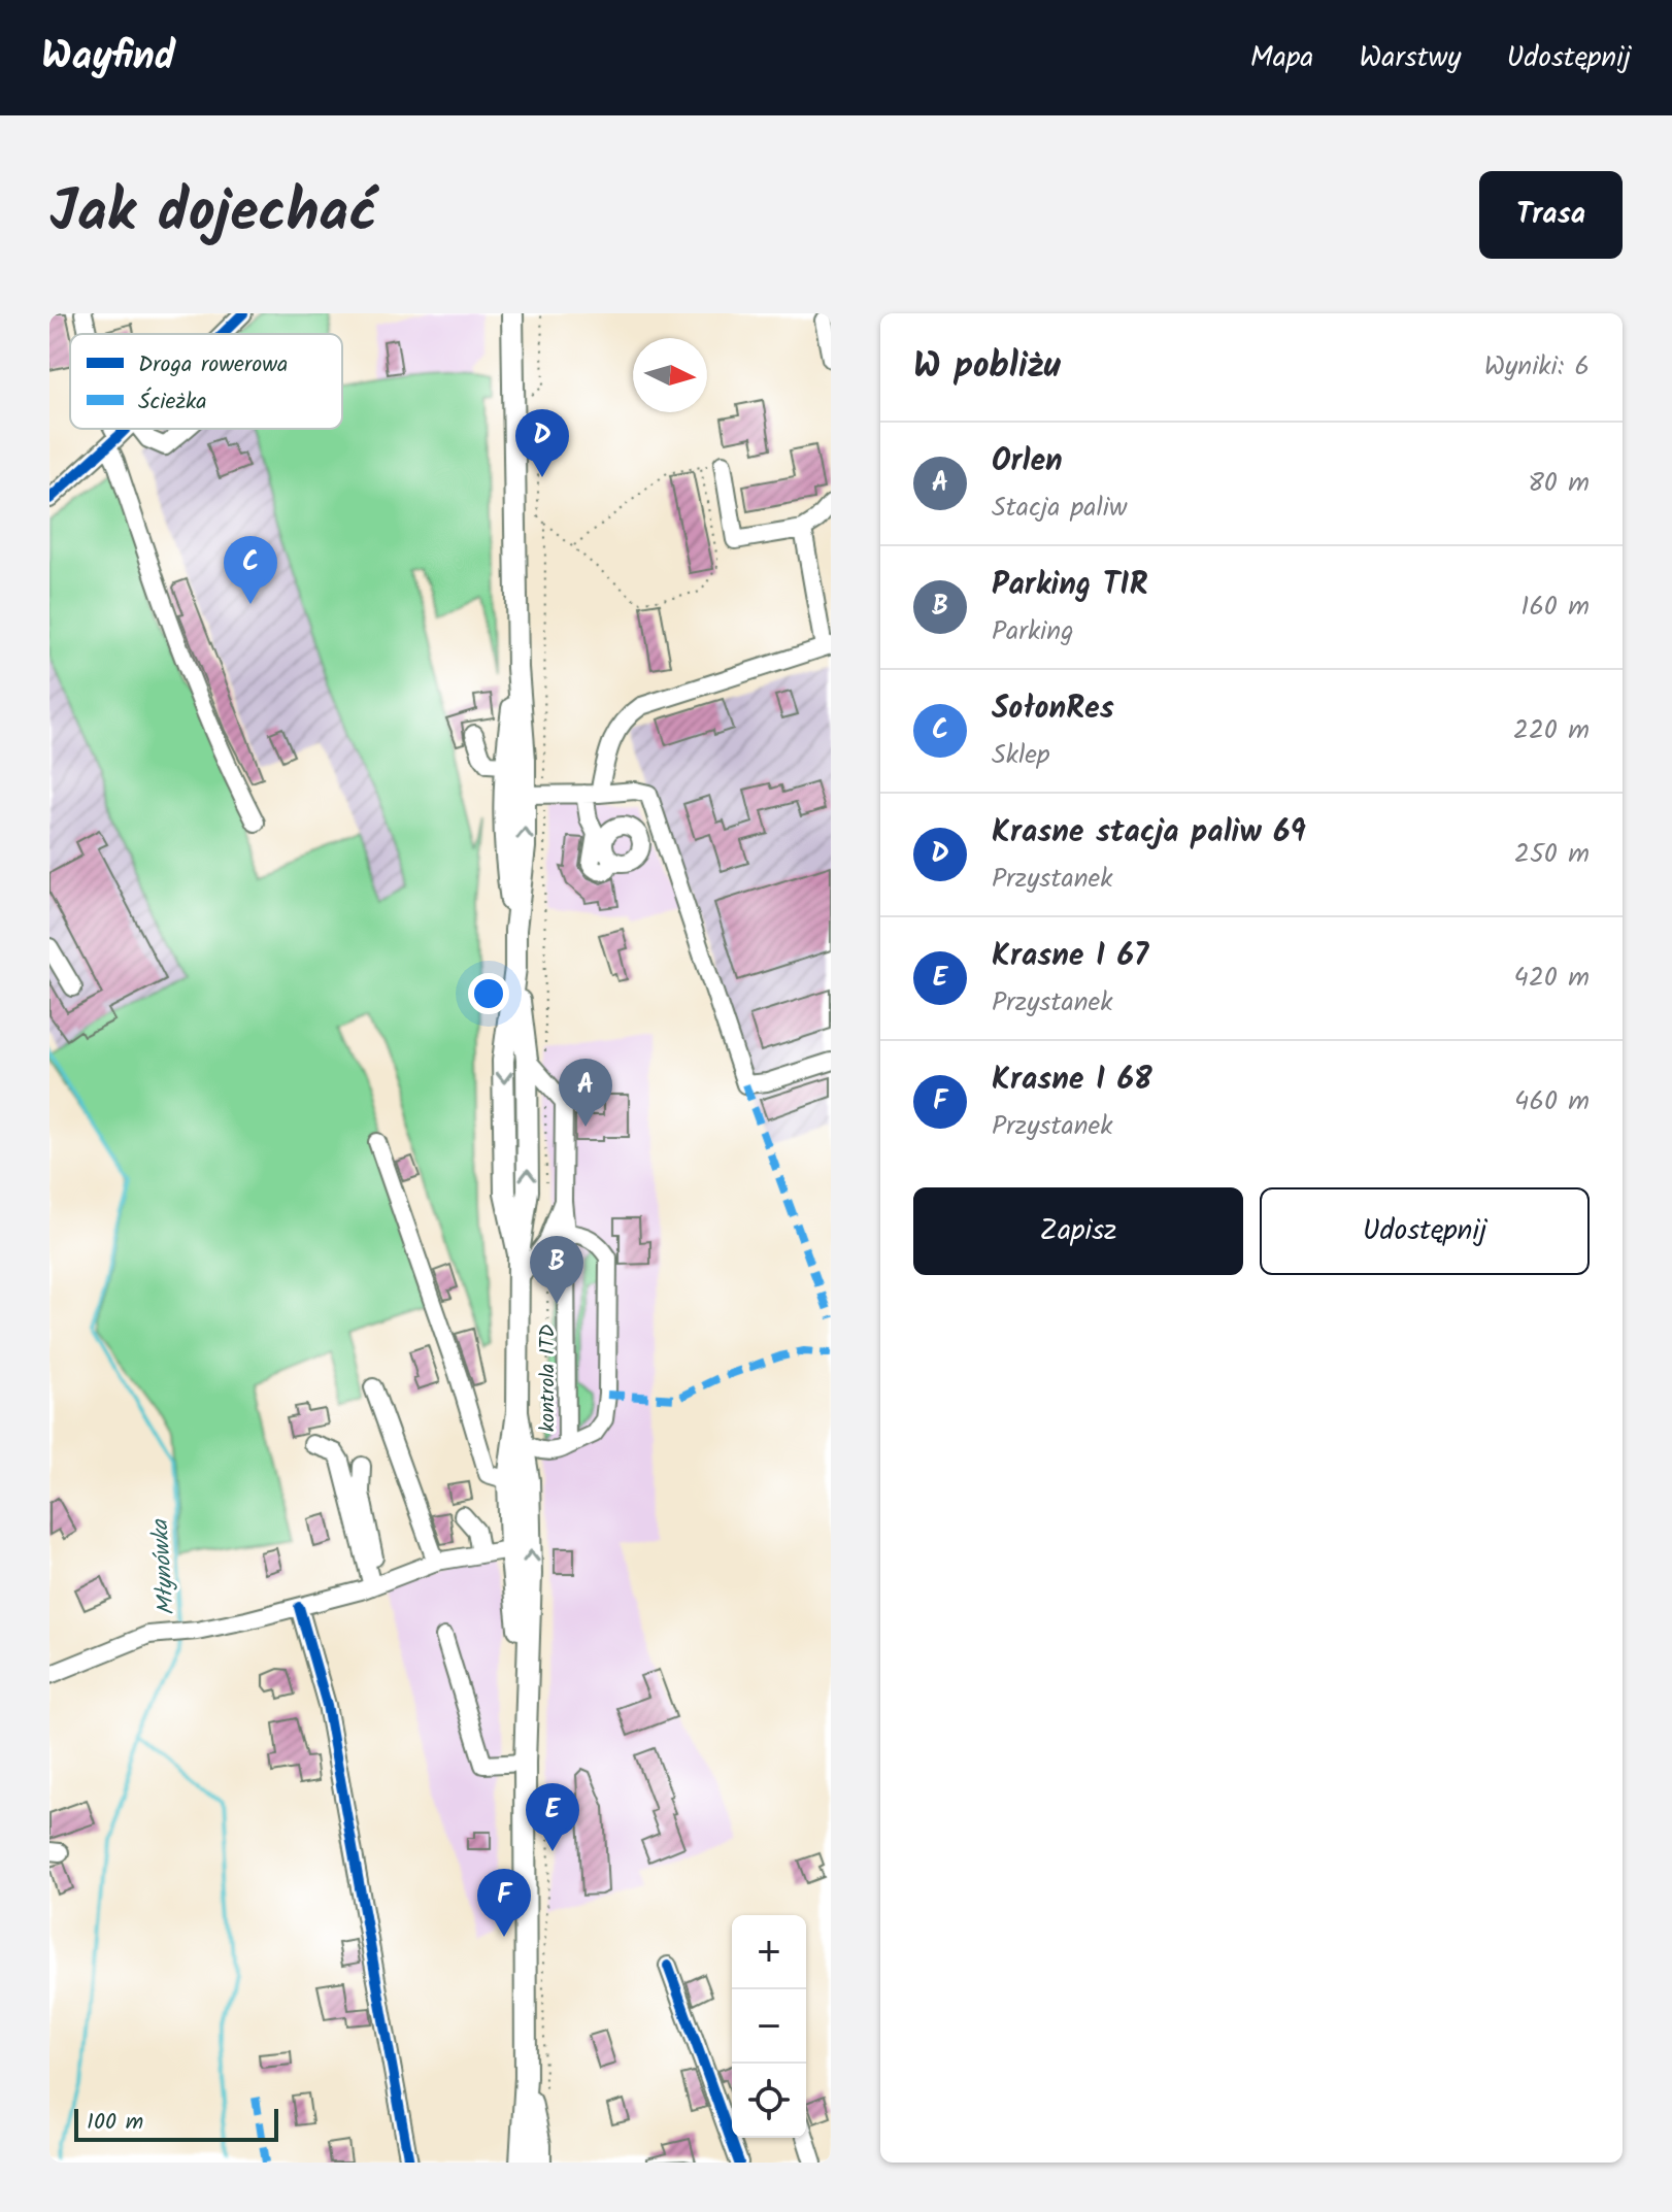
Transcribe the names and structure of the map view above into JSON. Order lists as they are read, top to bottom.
{
  "streets": {
    "street": ["kontrola ITD"]
  },
  "water": ["Młynówka"],
  "legend": ["Droga rowerowa", "Ścieżka"],
  "scale_bar": "100 m",
  "north": "right",
  "page": {
    "header": "Wayfind",
    "nav": ["Mapa", "Warstwy", "Udostępnij"],
    "title": "Jak dojechać",
    "buttons": [
      "Trasa",
      ["Zapisz", "Udostępnij"]
    ],
    "heading": ["W pobliżu", "Wyniki: 6"],
    "pins": [
      "D",
      "C",
      "A",
      "B",
      "E",
      "F"
    ],
    "list": [
      {
        "mark": "A",
        "name": "Orlen",
        "note": "Stacja paliw",
        "value": "80 m"
      },
      {
        "mark": "B",
        "name": "Parking TIR",
        "note": "Parking",
        "value": "160 m"
      },
      {
        "mark": "C",
        "name": "SołonRes",
        "note": "Sklep",
        "value": "220 m"
      },
      {
        "mark": "D",
        "name": "Krasne stacja paliw 69",
        "note": "Przystanek",
        "value": "250 m"
      },
      {
        "mark": "E",
        "name": "Krasne I 67",
        "note": "Przystanek",
        "value": "420 m"
      },
      {
        "mark": "F",
        "name": "Krasne I 68",
        "note": "Przystanek",
        "value": "460 m"
      }
    ],
    "map_buttons": ["+", "−"],
    "scale": "100 m"
  }
}
